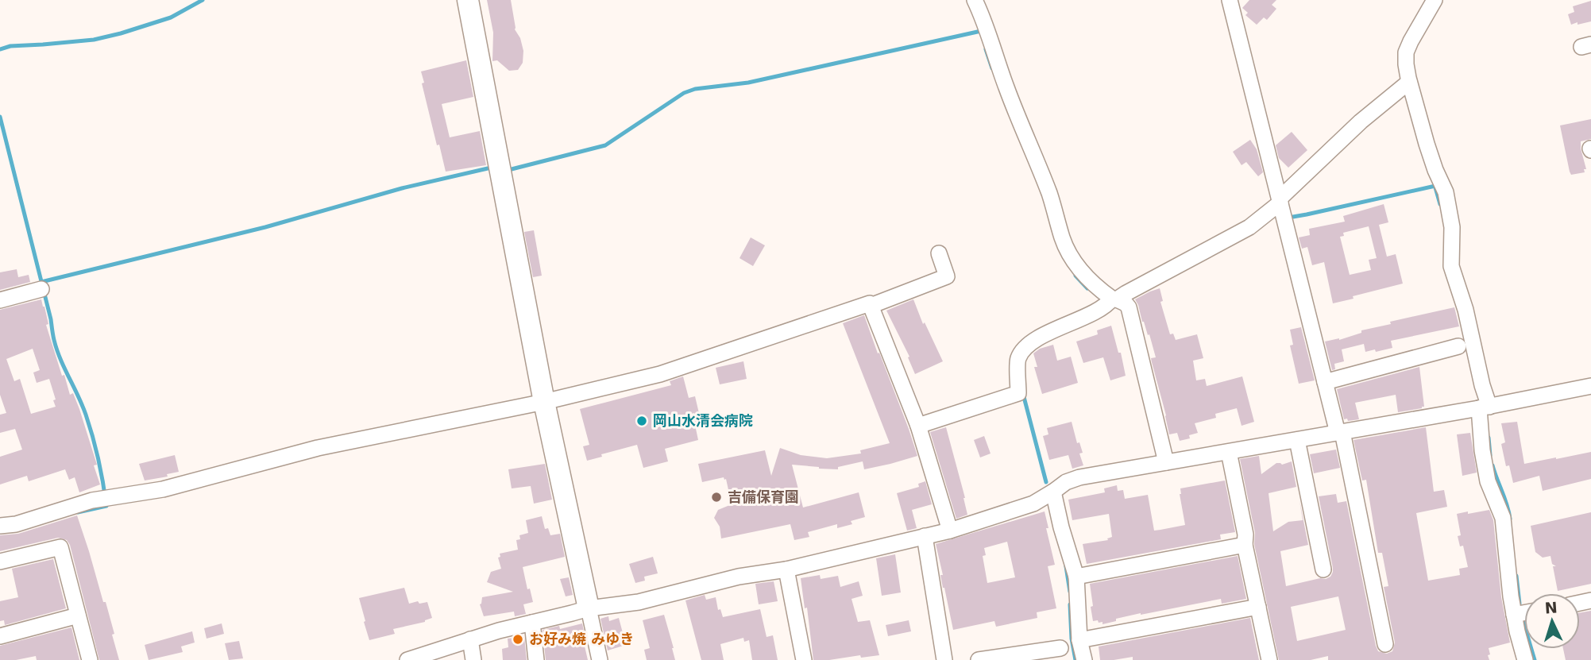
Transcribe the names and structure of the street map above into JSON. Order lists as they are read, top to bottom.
{
  "places": ["岡山水清会病院", "吉備保育園", "お好み焼 みゆき"],
  "north": "top"
}
